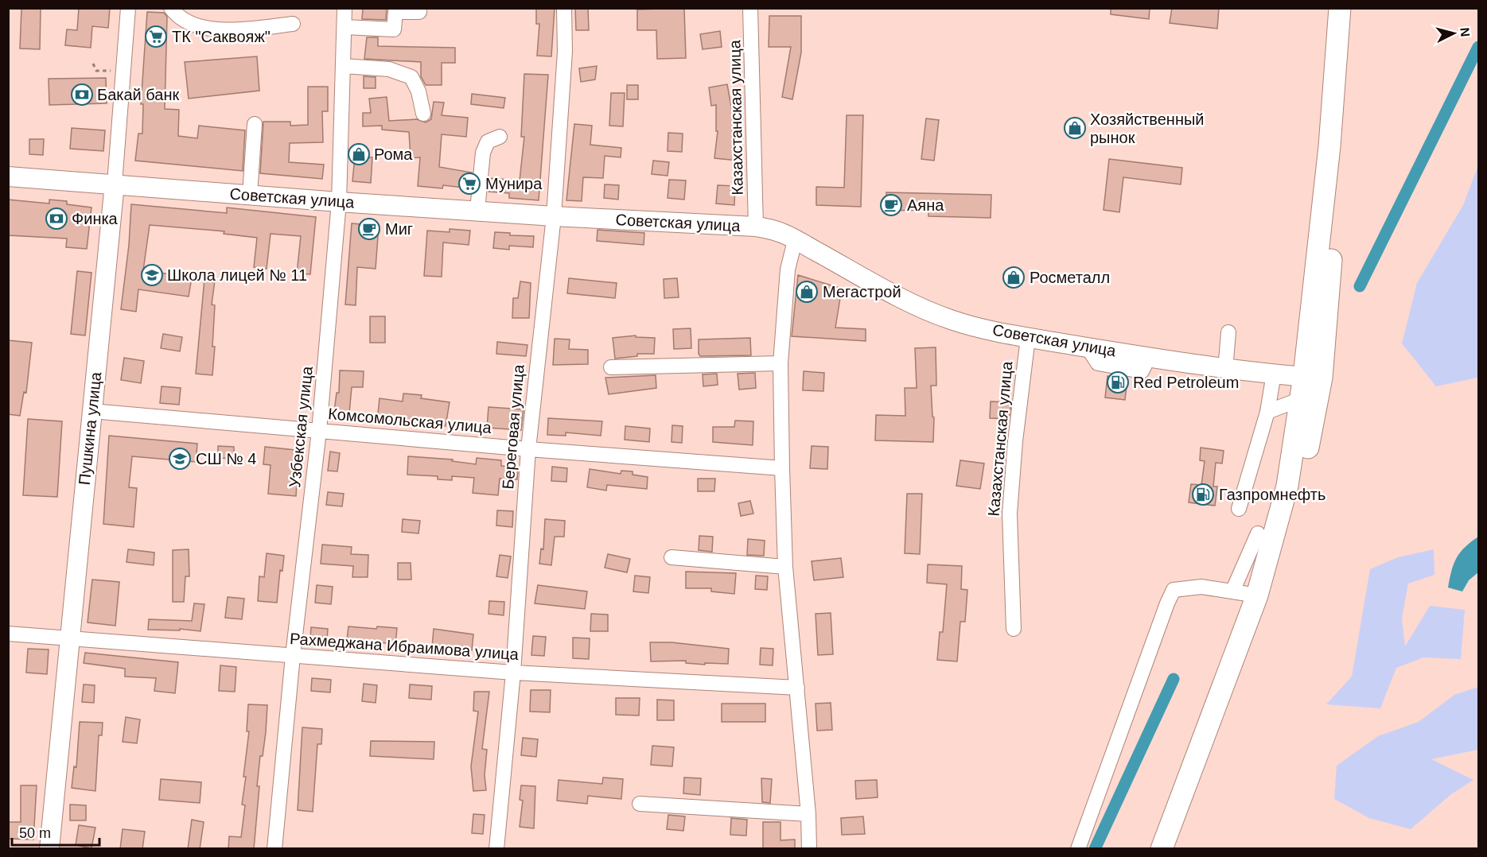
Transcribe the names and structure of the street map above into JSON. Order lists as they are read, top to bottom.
{
  "streets": {
    "main road": ["Советская улица", "Пушкина улица"],
    "street": [
      "Казахстанская улица",
      "Комсомольская улица",
      "Узбекская улица",
      "Береговая улица",
      "Рахмеджана Ибраимова улица"
    ]
  },
  "crossings": [
    ["Казахстанская улица", "Советская улица"],
    ["Советская улица", "Узбекская улица"],
    ["Советская улица", "Береговая улица"],
    ["Советская улица", "Пушкина улица"],
    ["Комсомольская улица", "Узбекская улица"],
    ["Комсомольская улица", "Береговая улица"],
    ["Комсомольская улица", "Пушкина улица"],
    ["Узбекская улица", "Рахмеджана Ибраимова улица"],
    ["Береговая улица", "Рахмеджана Ибраимова улица"],
    ["Пушкина улица", "Рахмеджана Ибраимова улица"]
  ],
  "places": {
    "supermarket": ["ТК \"Саквояж\"", "Мунира"],
    "bank": ["Бакай банк", "Финка"],
    "shop": [
      "Хозяйственный рынок",
      "Рома",
      "Росметалл",
      "Мегастрой"
    ],
    "cafe": ["Аяна", "Миг"],
    "school or university": ["Школа лицей № 11", "СШ № 4"],
    "fuel station": ["Red Petroleum", "Газпромнефть"]
  },
  "scale_bar": "50 m",
  "north": "right"
}
